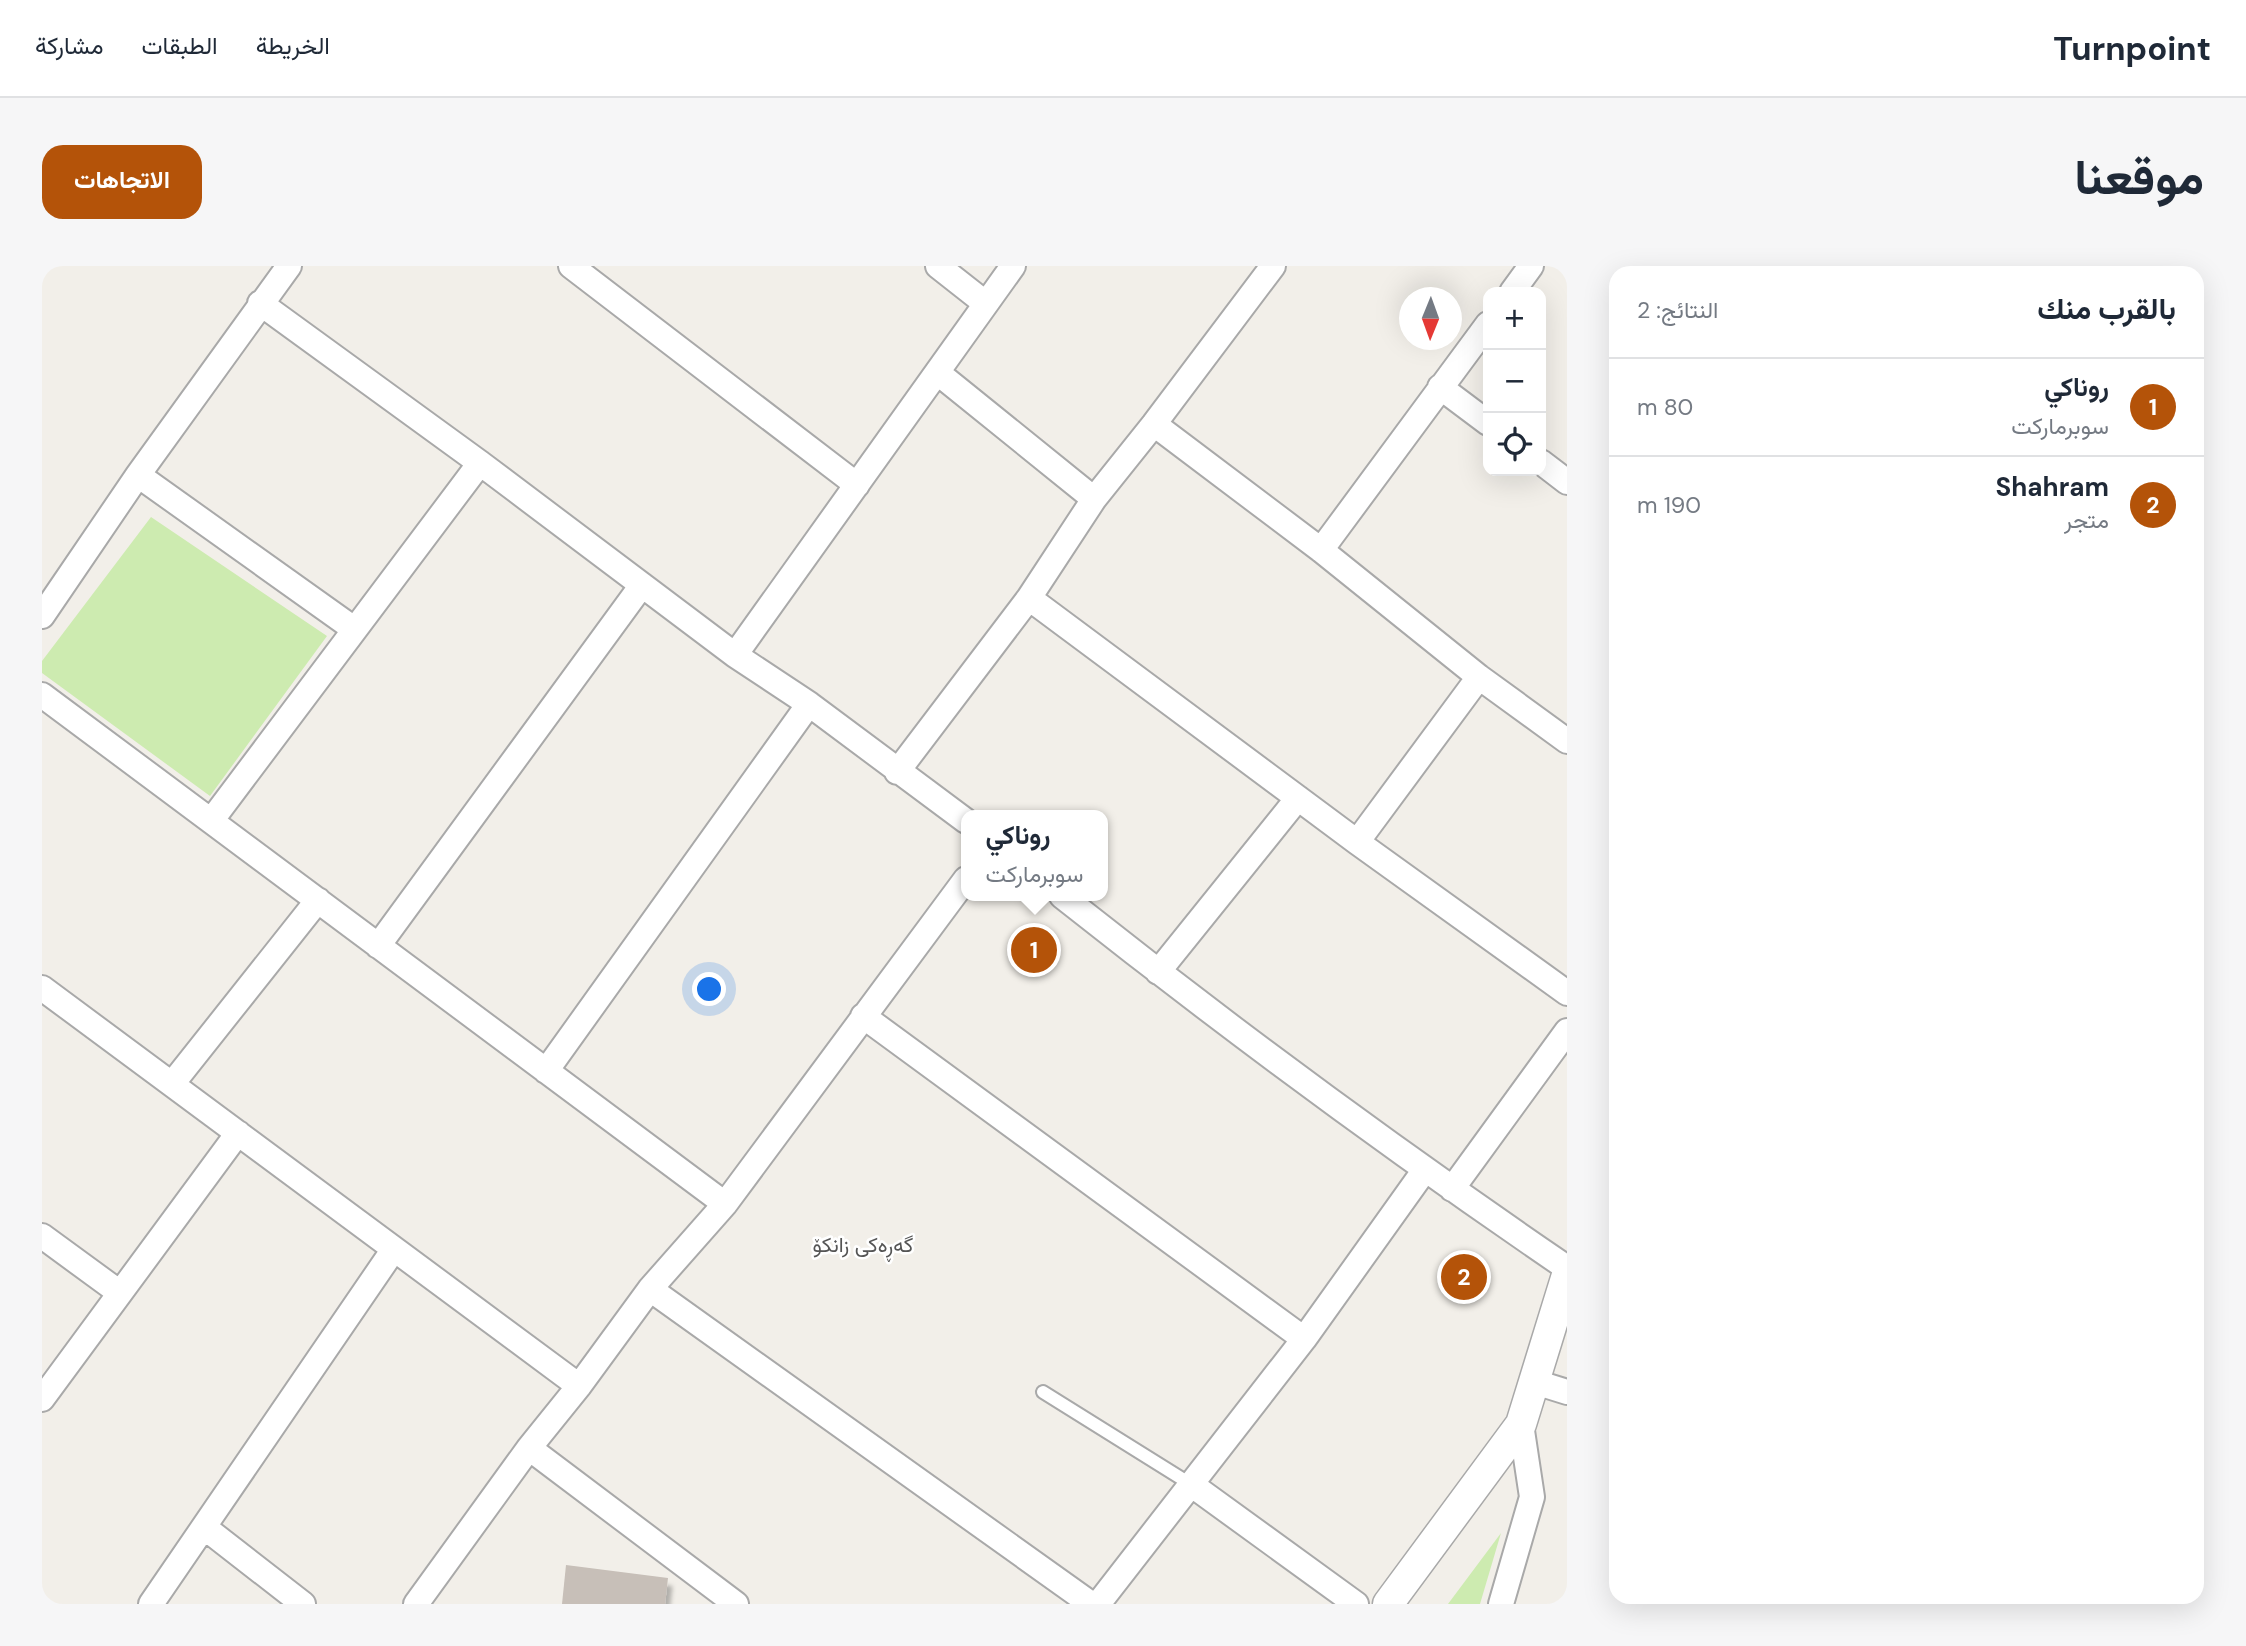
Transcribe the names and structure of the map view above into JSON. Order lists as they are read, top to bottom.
{
  "districts": ["گەڕەکی زانکۆ"],
  "north": "bottom",
  "page": {
    "header": "Turnpoint",
    "nav": ["الخريطة", "الطبقات", "مشاركة"],
    "title": "موقعنا",
    "buttons": "الاتجاهات",
    "heading": ["بالقرب منك", "النتائج: 2"],
    "map_buttons": ["+", "−"],
    "list": [
      {
        "mark": "1",
        "name": "روناكي",
        "note": "سوبرماركت",
        "value": "80 m"
      },
      {
        "mark": "2",
        "name": "Shahram",
        "note": "متجر",
        "value": "190 m"
      }
    ],
    "popup": ["روناكي", "سوبرماركت"],
    "pins": ["1", "2"]
  }
}
